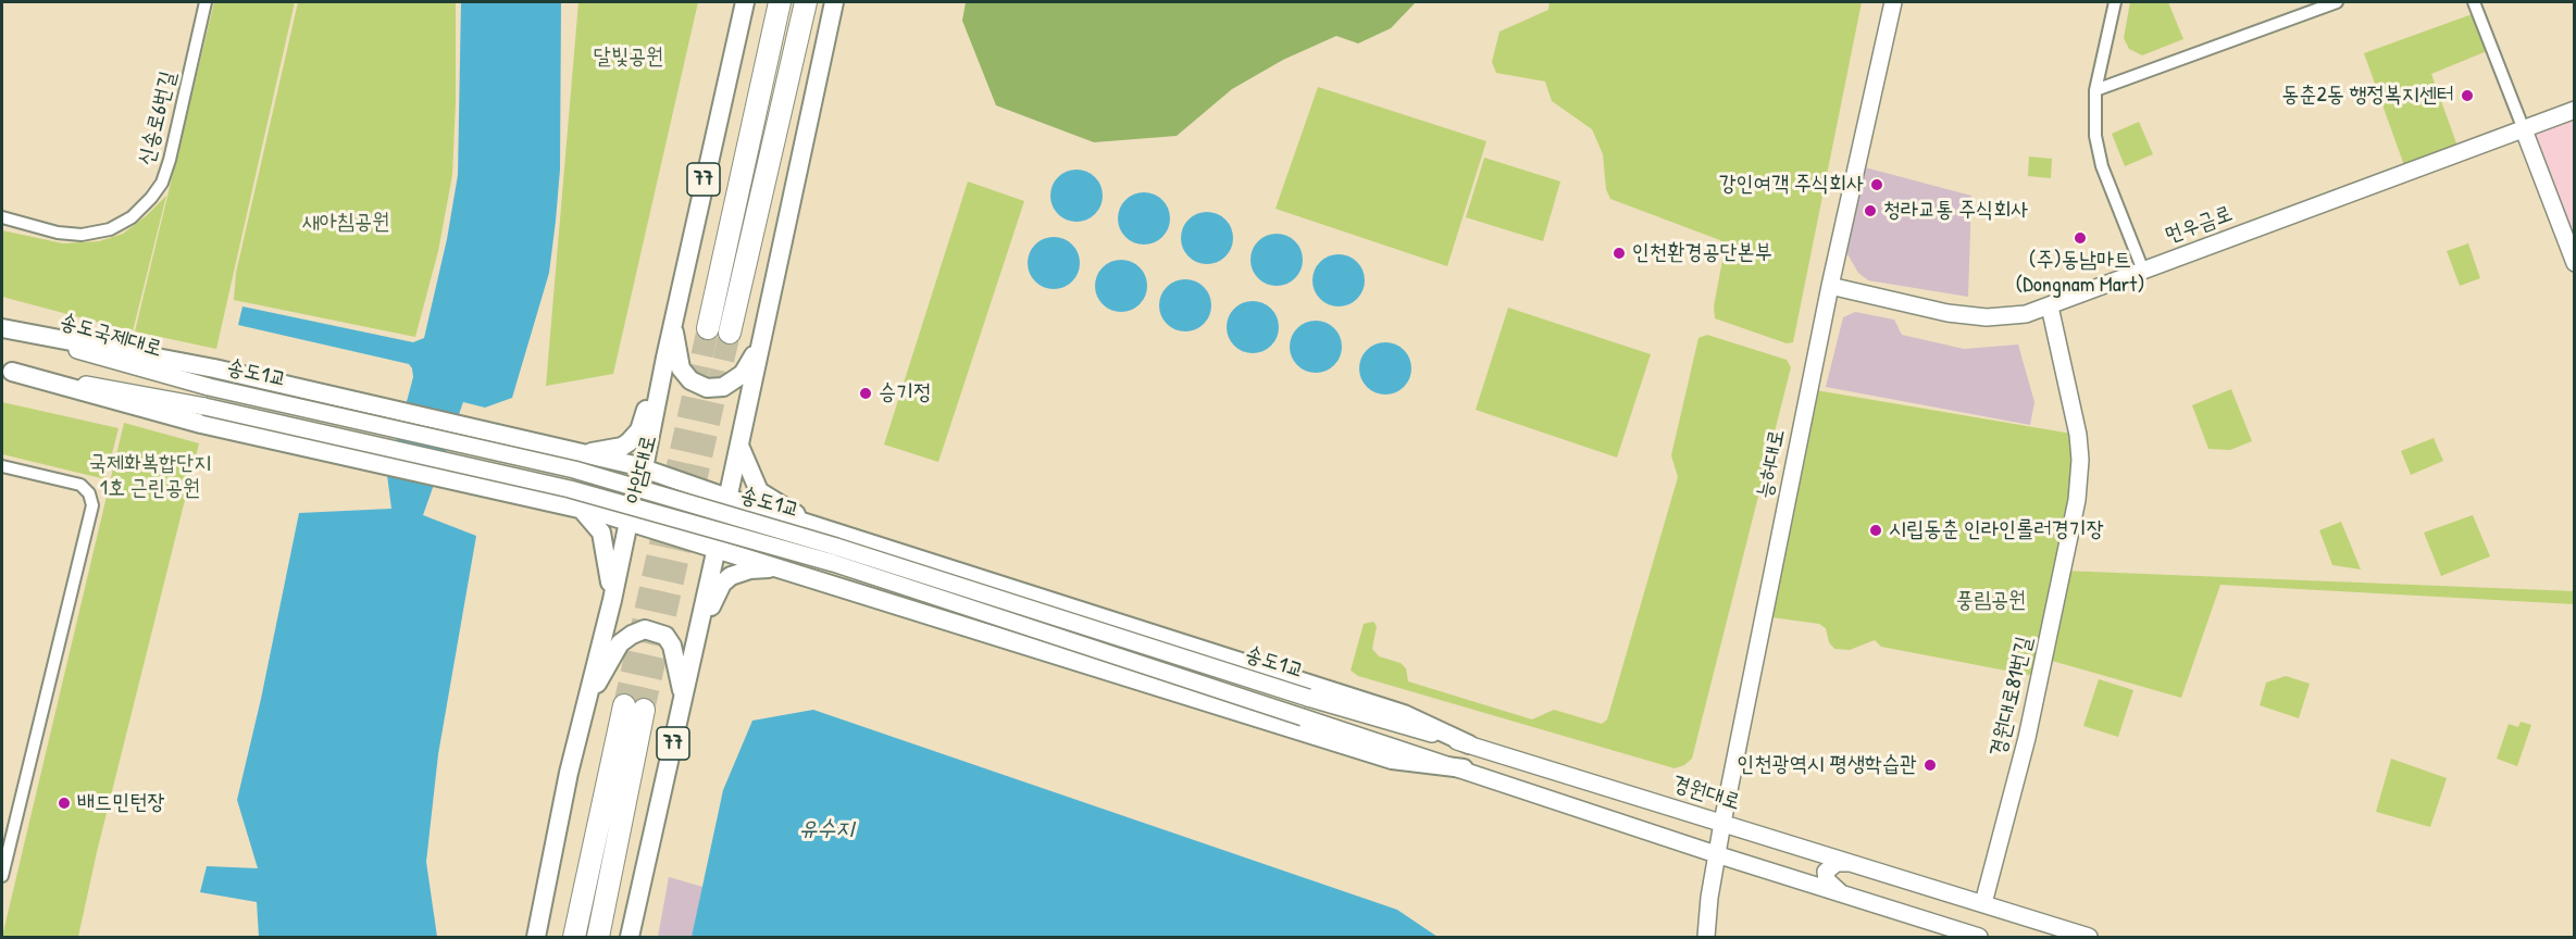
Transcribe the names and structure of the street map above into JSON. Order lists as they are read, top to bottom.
{
  "streets": {
    "main road": [
      "77",
      "먼우금로",
      "송도국제대로",
      "송도1교",
      "능허대로",
      "아암대로",
      "경원대로81번길",
      "경원대로"
    ],
    "street": ["신송로6번길"]
  },
  "crossings": [
    ["먼우금로", "능허대로"],
    ["먼우금로", "경원대로81번길"],
    ["송도국제대로", "송도1교"],
    ["송도1교", "경원대로"],
    ["능허대로", "경원대로"],
    ["경원대로81번길", "경원대로"]
  ],
  "water": ["유수지"],
  "parks": [
    "달빛공원",
    "새아침공원",
    "국제화복합단지 1호 근린공원",
    "풍림공원"
  ],
  "places": [
    "동춘2동 행정복지센터",
    "강인여객 주식회사",
    "청라교통 주식회사",
    "(주)동남마트 (Dongnam Mart)",
    "인천환경공단본부",
    "승기정",
    "시립동춘 인라인롤러경기장",
    "인천광역시 평생학습관",
    "배드민턴장"
  ]
}
